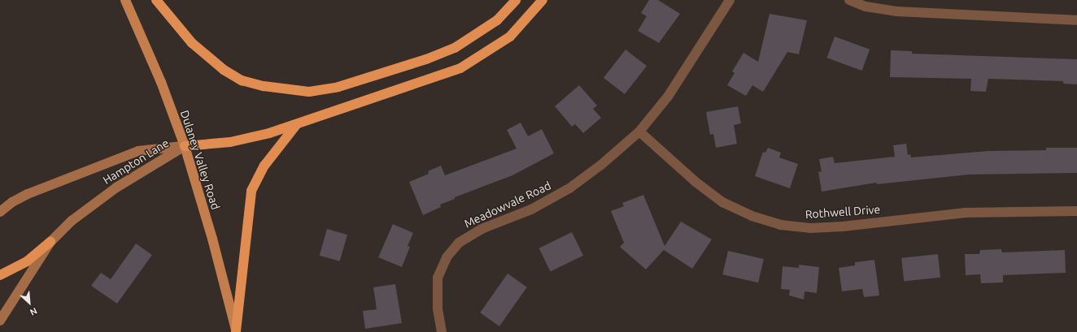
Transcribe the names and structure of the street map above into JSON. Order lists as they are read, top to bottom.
{
  "streets": {
    "main road": ["Dulaney Valley Road"],
    "street": ["Hampton Lane", "Meadowvale Road", "Rothwell Drive"]
  },
  "crossings": [
    ["Dulaney Valley Road", "Hampton Lane"],
    ["Meadowvale Road", "Rothwell Drive"]
  ],
  "north": "bottom right"
}
